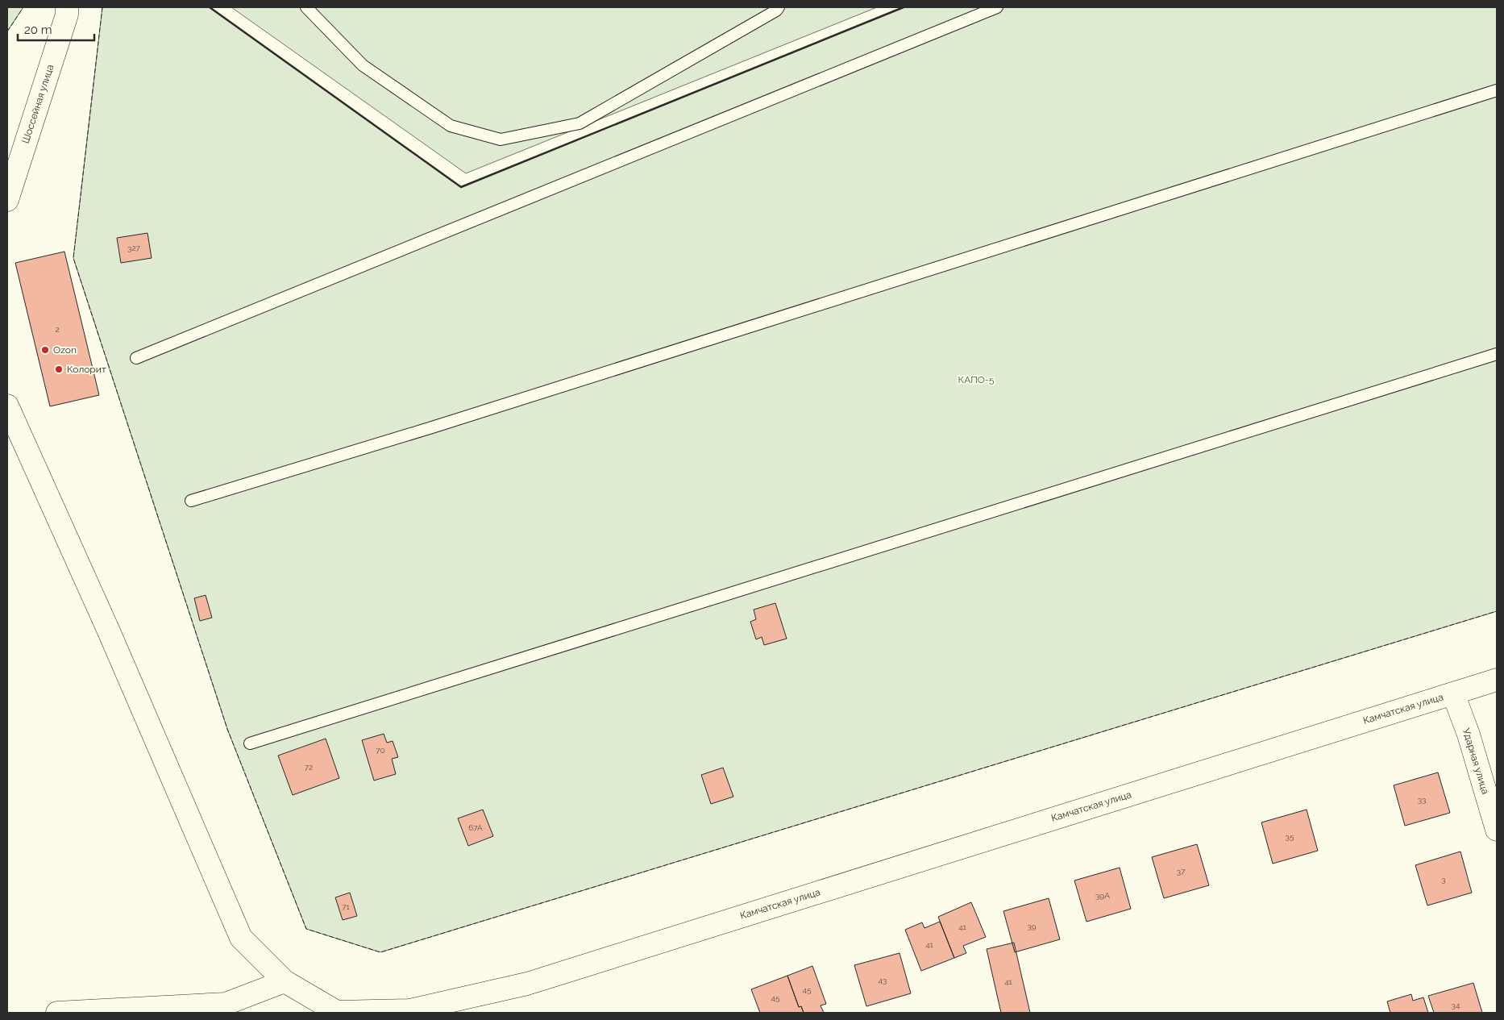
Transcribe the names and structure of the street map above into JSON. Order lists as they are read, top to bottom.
{
  "streets": {
    "main road": ["Шоссейная улица", "Камчатская улица", "Ударная улица"]
  },
  "crossings": [
    ["Камчатская улица", "Ударная улица"]
  ],
  "parks": ["КАПО-5"],
  "places": ["Ozon", "Колорит"],
  "house_numbers": [
    "327",
    "2",
    "70",
    "72",
    "33",
    "67А",
    "35",
    "37",
    "3",
    "39А",
    "71",
    "39",
    "41",
    "41",
    "43",
    "41",
    "45",
    "45",
    "34"
  ],
  "scale_bar": "20 m"
}
